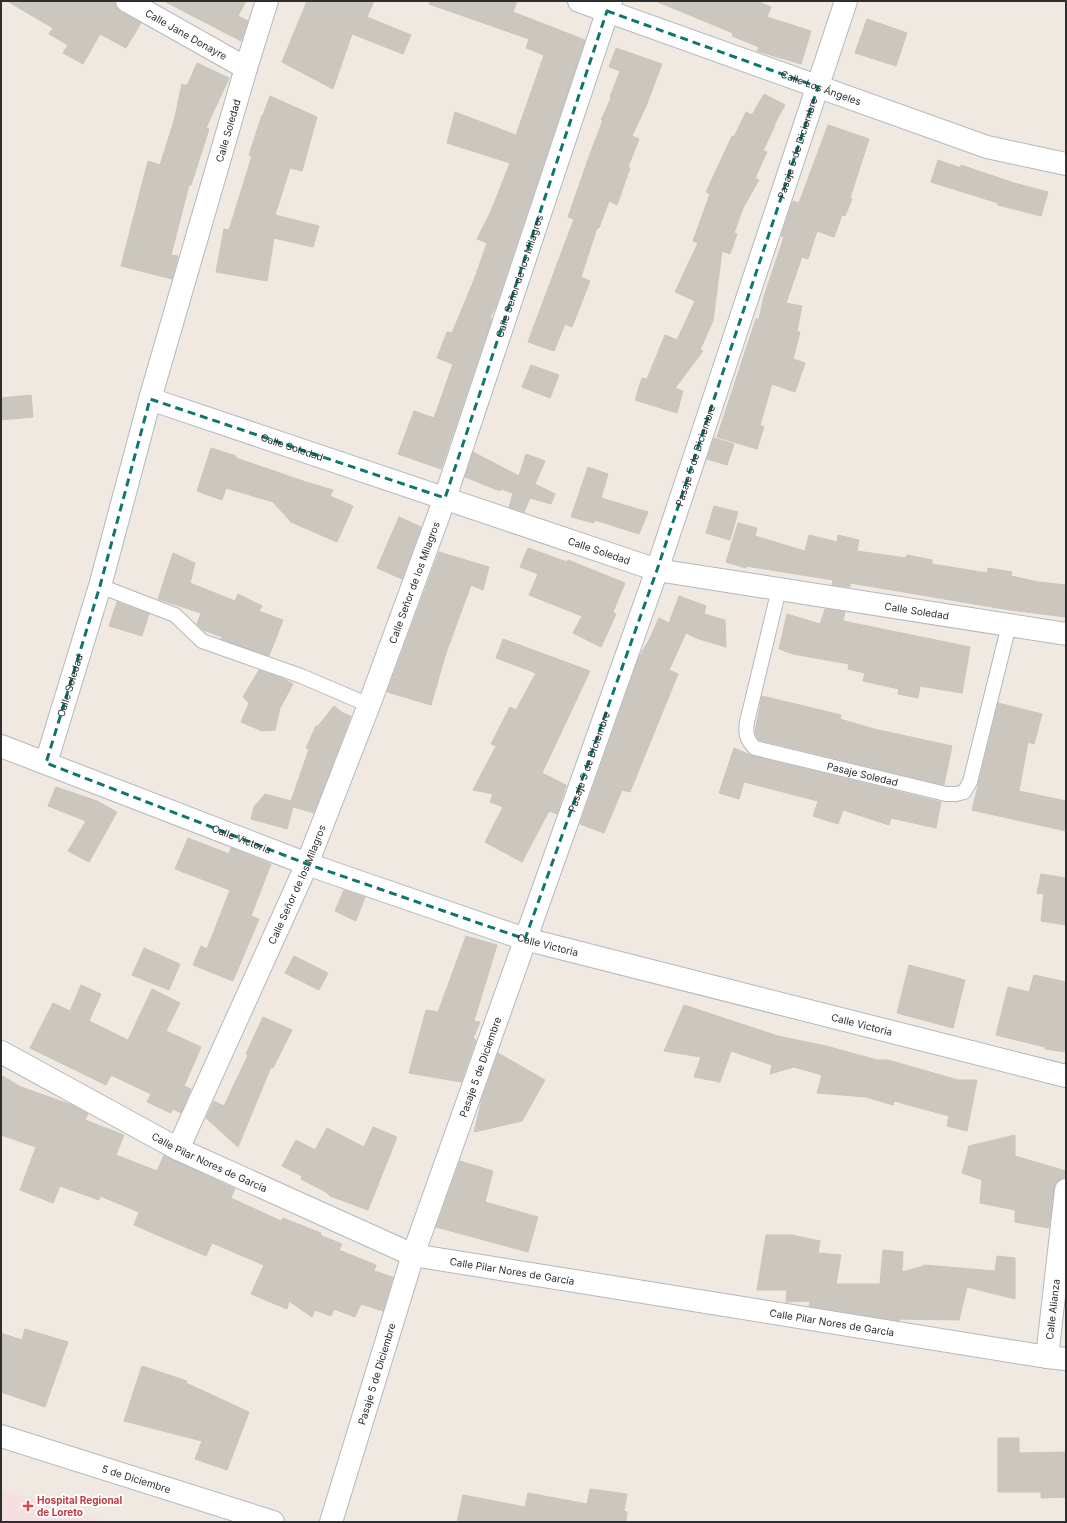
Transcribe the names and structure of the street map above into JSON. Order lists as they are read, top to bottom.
{
  "streets": {
    "street": [
      "Calle Jane Donayre",
      "Calle Los Ángeles",
      "Calle Soledad",
      "Pasaje 5 de Diciembre",
      "Calle Señor de los Milagros",
      "Calle Victoria",
      "Calle Pilar Nores de García",
      "Calle Alianza",
      "5 de Diciembre"
    ],
    "lane": ["Pasaje Soledad"]
  },
  "crossings": [
    ["Calle Jane Donayre", "Calle Soledad"],
    ["Calle Los Ángeles", "Pasaje 5 de Diciembre"],
    ["Calle Los Ángeles", "Calle Señor de los Milagros"],
    ["Calle Soledad", "Pasaje 5 de Diciembre"],
    ["Calle Soledad", "Calle Señor de los Milagros"],
    ["Calle Soledad", "Pasaje Soledad"],
    ["Calle Soledad", "Calle Victoria"],
    ["Pasaje 5 de Diciembre", "Calle Victoria"],
    ["Pasaje 5 de Diciembre", "Calle Pilar Nores de García"],
    ["Calle Señor de los Milagros", "Calle Victoria"],
    ["Calle Señor de los Milagros", "Calle Pilar Nores de García"],
    ["Calle Pilar Nores de García", "Calle Alianza"]
  ],
  "places": {
    "health": ["Hospital Regional de Loreto"]
  }
}
